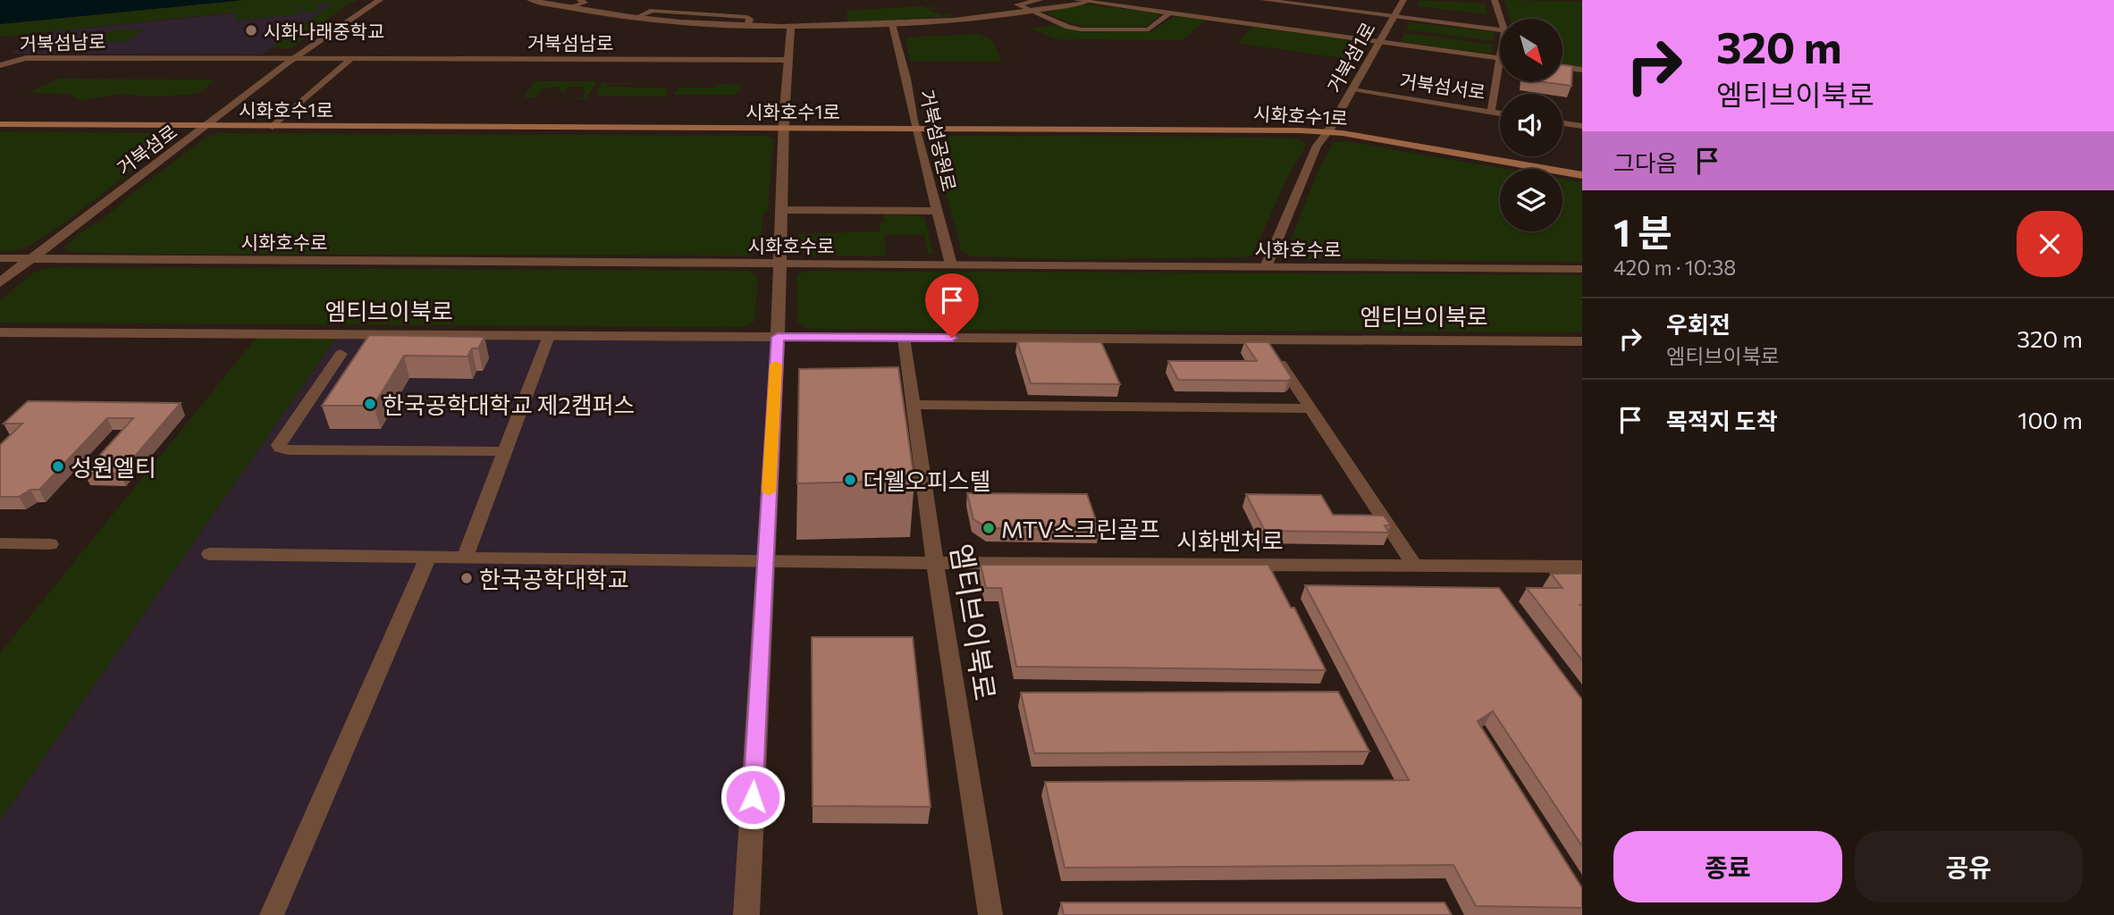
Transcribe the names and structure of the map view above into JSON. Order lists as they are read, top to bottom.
{
  "streets": {
    "main road": ["시화호수1로"],
    "street": [
      "거북섬남로",
      "거북섬1로",
      "거북섬서로",
      "거북섬공원로",
      "거북섬로",
      "시화호수로",
      "엠티브이북로",
      "시화벤처로"
    ]
  },
  "crossings": [
    ["거북섬남로", "거북섬로"],
    ["거북섬1로", "거북섬서로"],
    ["거북섬1로", "시화호수1로"],
    ["시화호수1로", "거북섬공원로"],
    ["시화호수1로", "거북섬로"],
    ["거북섬공원로", "시화호수로"],
    ["거북섬로", "시화호수로"],
    ["엠티브이북로", "시화벤처로"]
  ],
  "places": [
    "시화나래중학교",
    "한국공학대학교 제2캠퍼스",
    "성원엘티",
    "더웰오피스텔",
    "MTV스크린골프",
    "한국공학대학교"
  ],
  "north": "bottom right",
  "page": {
    "turn": ["320 m", "엠티브이북로"],
    "then": "그다음",
    "heading": ["1 분", "420 m · 10:38"],
    "list": [
      {
        "name": "우회전",
        "note": "엠티브이북로",
        "value": "320 m"
      },
      {
        "name": "목적지 도착",
        "value": "100 m"
      }
    ],
    "buttons": ["종료", "공유"]
  }
}
